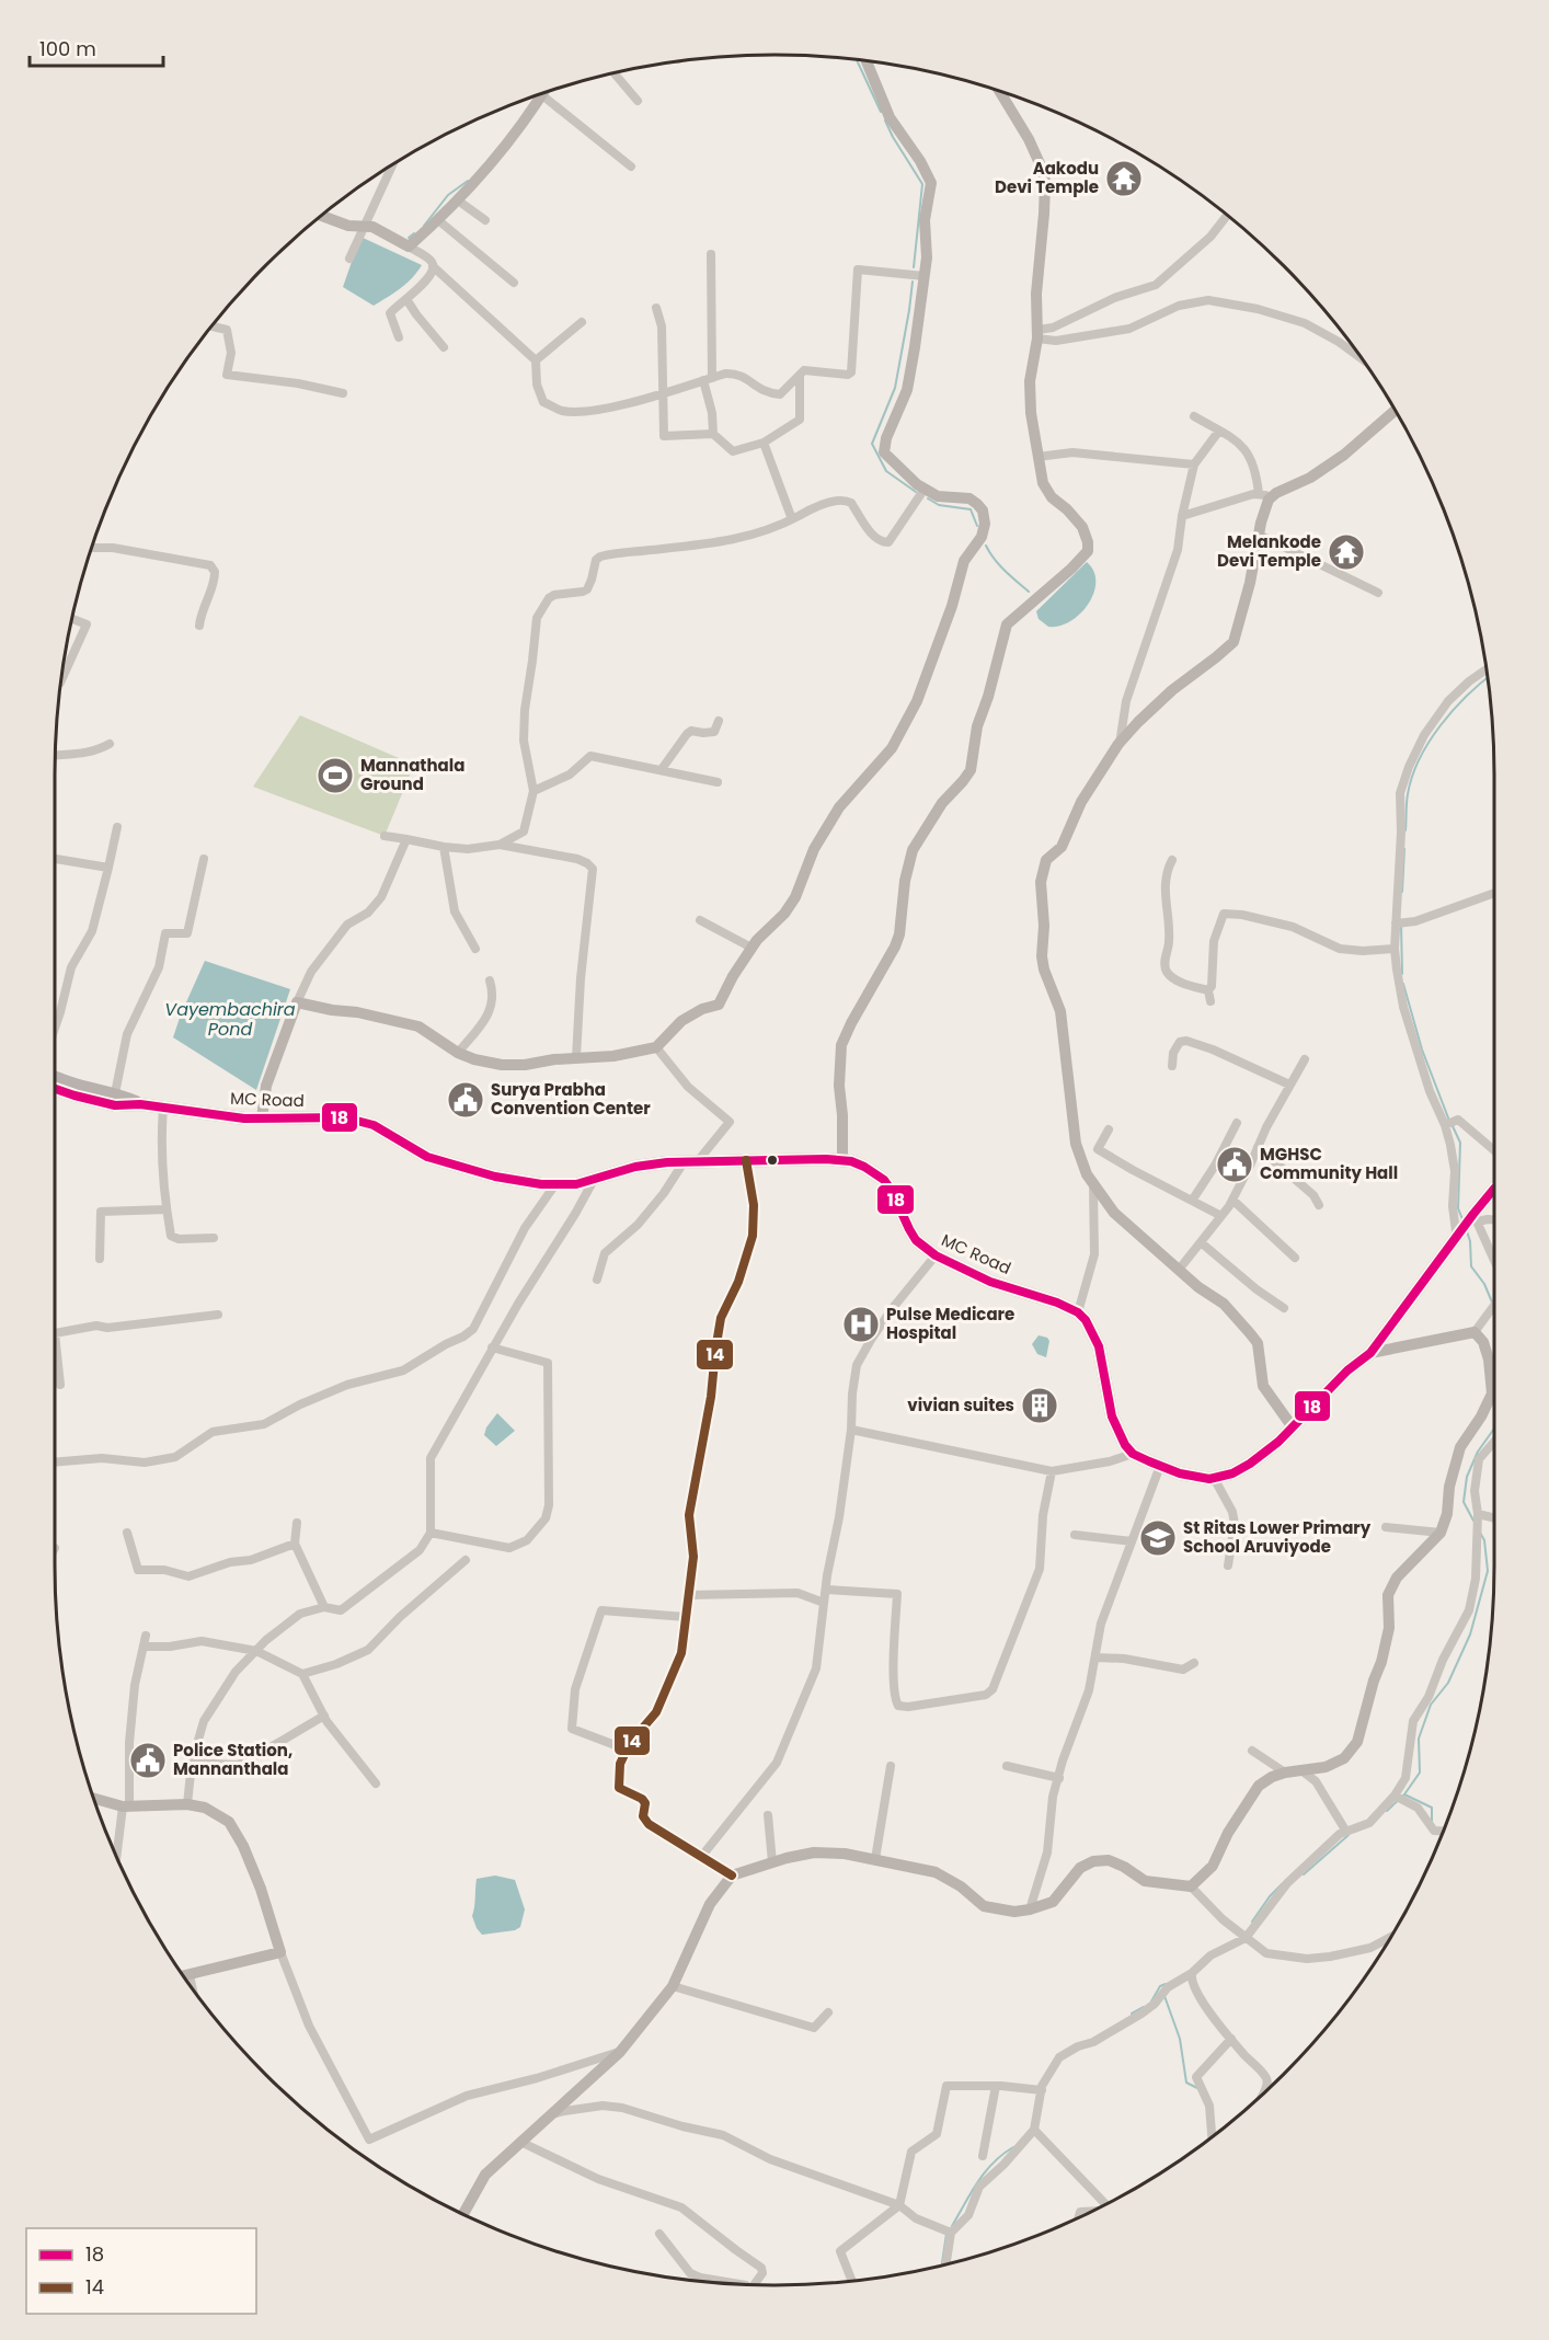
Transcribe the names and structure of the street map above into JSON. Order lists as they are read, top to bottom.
{
  "streets": {
    "main road": ["MC Road"]
  },
  "water": ["Vayembachira Pond"],
  "places": {
    "temple": ["Aakodu Devi Temple", "Melankode Devi Temple"],
    "sports": ["Mannathala Ground"],
    "public building": ["Surya Prabha Convention Center", "MGHSC Community Hall", "Police Station, Mannanthala"],
    "hospital": ["Pulse Medicare Hospital"],
    "building": ["vivian suites"],
    "school or university": ["St Ritas Lower Primary School Aruviyode"]
  },
  "lines": ["transit line 18", "transit line 14"],
  "legend": ["18", "14"],
  "scale_bar": "100 m"
}
